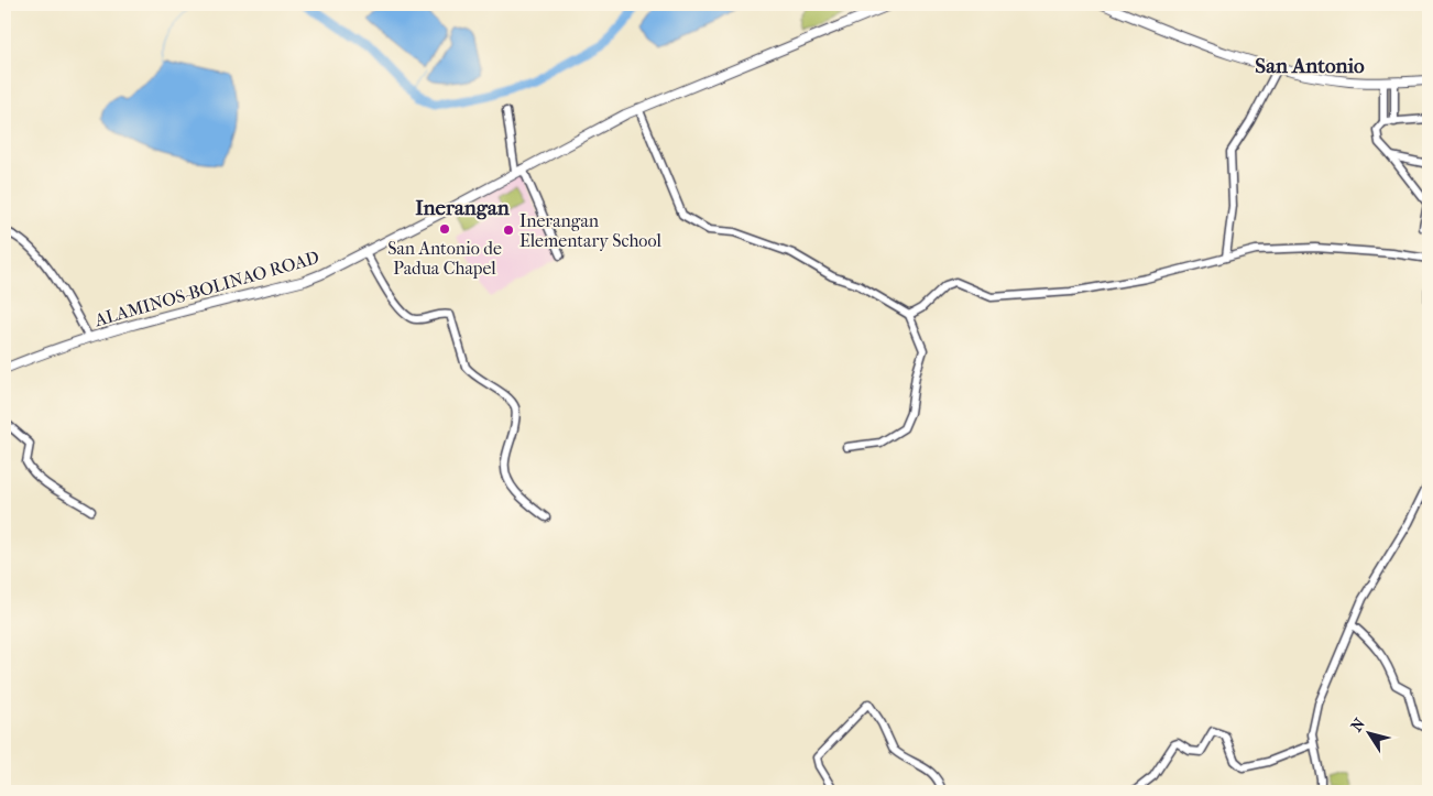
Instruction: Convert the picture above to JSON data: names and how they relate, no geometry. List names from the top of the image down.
{
  "streets": {
    "main road": ["ALAMINOS-BOLINAO ROAD"]
  },
  "districts": ["San Antonio", "Inerangan"],
  "places": ["San Antonio de Padua Chapel", "Inerangan Elementary School"],
  "north": "top left"
}
